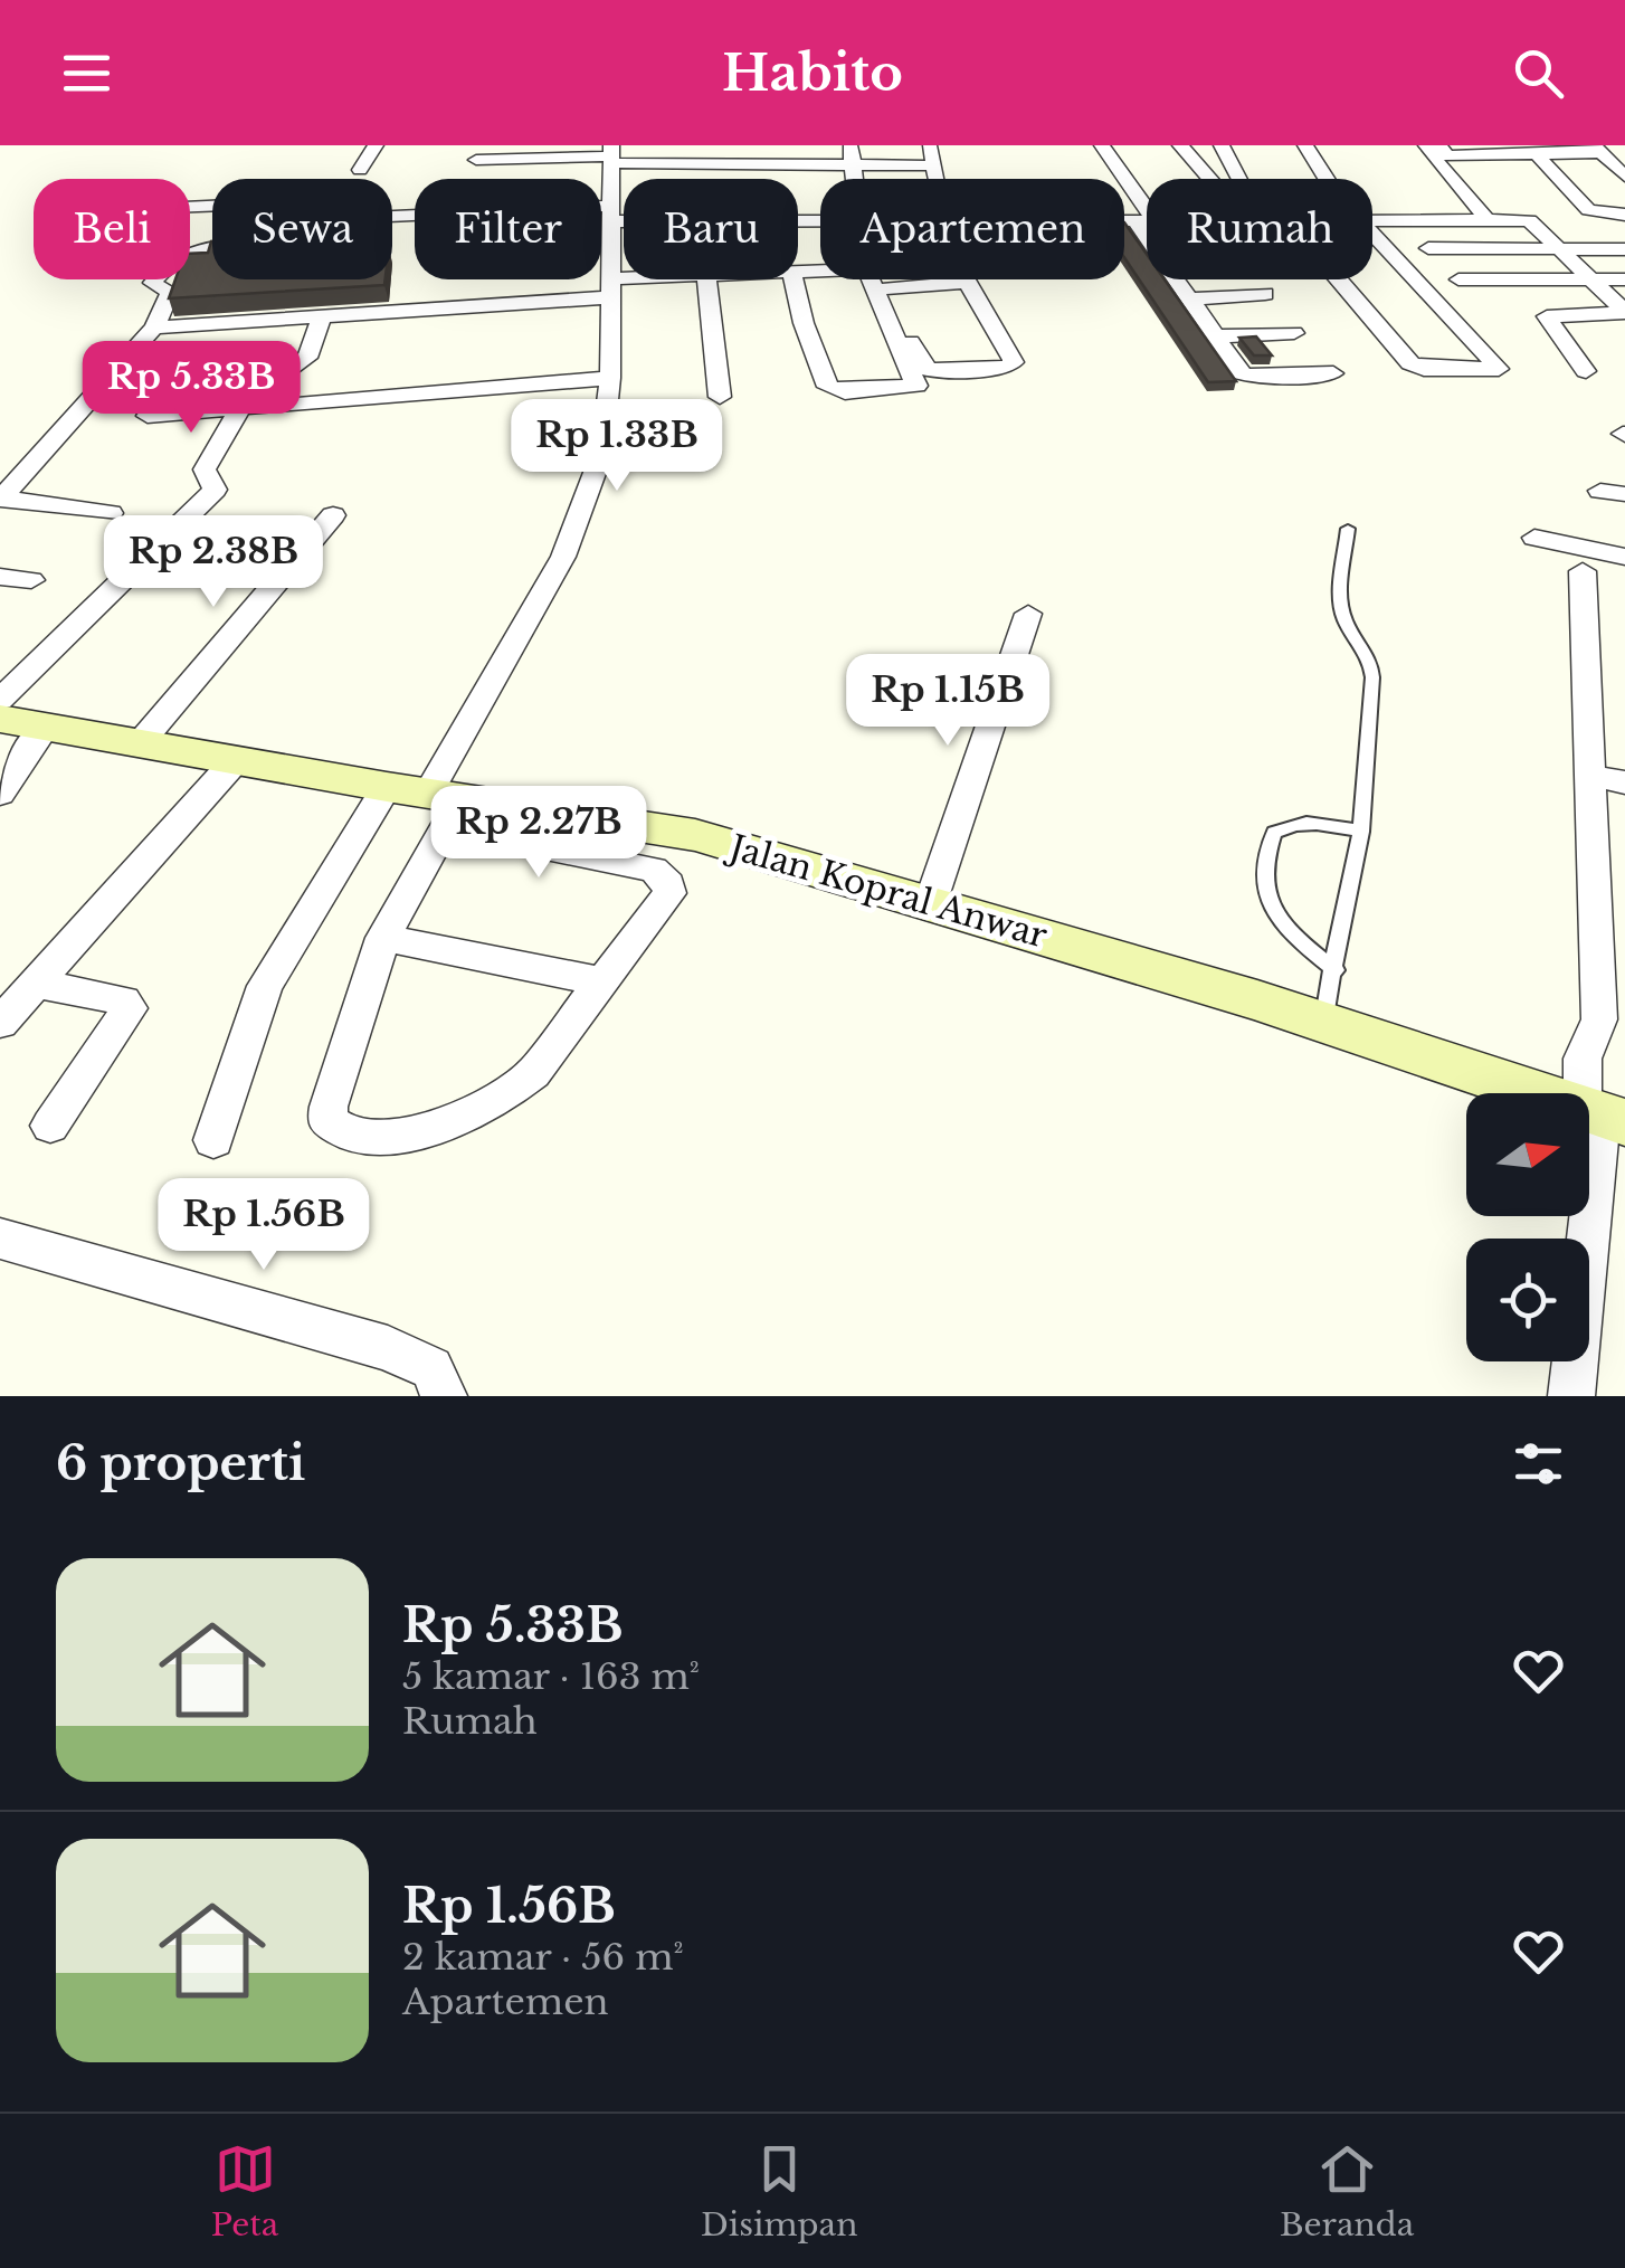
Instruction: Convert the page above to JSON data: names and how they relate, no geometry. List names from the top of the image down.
{
  "streets": {
    "street": ["Jalan Kopral Anwar"]
  },
  "north": "right",
  "page": {
    "header": "Habito",
    "chip": [
      "Beli",
      "Sewa",
      "Filter",
      "Baru",
      "Apartemen",
      "Rumah"
    ],
    "price": [
      "Rp 5.33B",
      "Rp 1.33B",
      "Rp 2.38B",
      "Rp 1.15B",
      "Rp 2.27B",
      "Rp 1.56B"
    ],
    "heading": "6 properti",
    "list": [
      {
        "name": "Rp 5.33B",
        "note": "5 kamar · 163 m² · Rumah"
      },
      {
        "name": "Rp 1.56B",
        "note": "2 kamar · 56 m² · Apartemen"
      }
    ],
    "tabs": ["Peta", "Disimpan", "Beranda"]
  }
}
